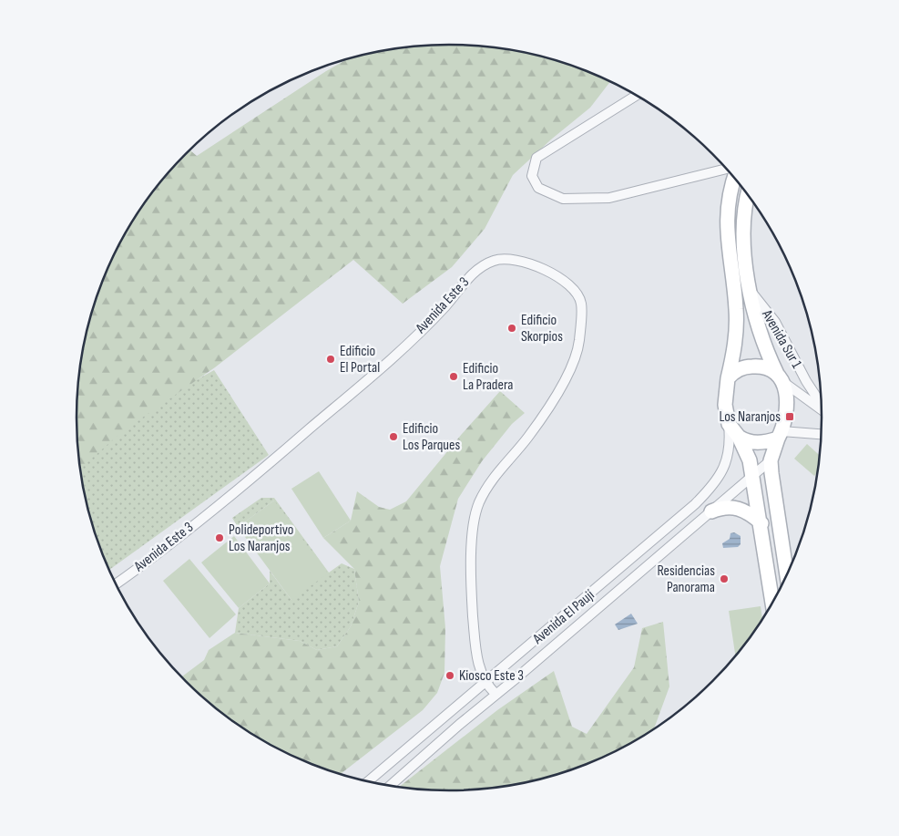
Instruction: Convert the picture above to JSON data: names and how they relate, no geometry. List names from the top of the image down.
{
  "streets": {
    "street": ["Avenida Este 3", "Avenida Sur 1", "Avenida El Paují"]
  },
  "crossings": [
    ["Avenida Este 3", "Avenida El Paují"],
    ["Avenida Sur 1", "Avenida El Paují"]
  ],
  "places": {
    "other": [
      "Edificio Skorpios",
      "Edificio El Portal",
      "Edificio La Pradera",
      "Edificio Los Parques",
      "Polideportivo Los Naranjos",
      "Residencias Panorama",
      "Kiosco Este 3"
    ],
    "transit": ["Los Naranjos"]
  }
}
